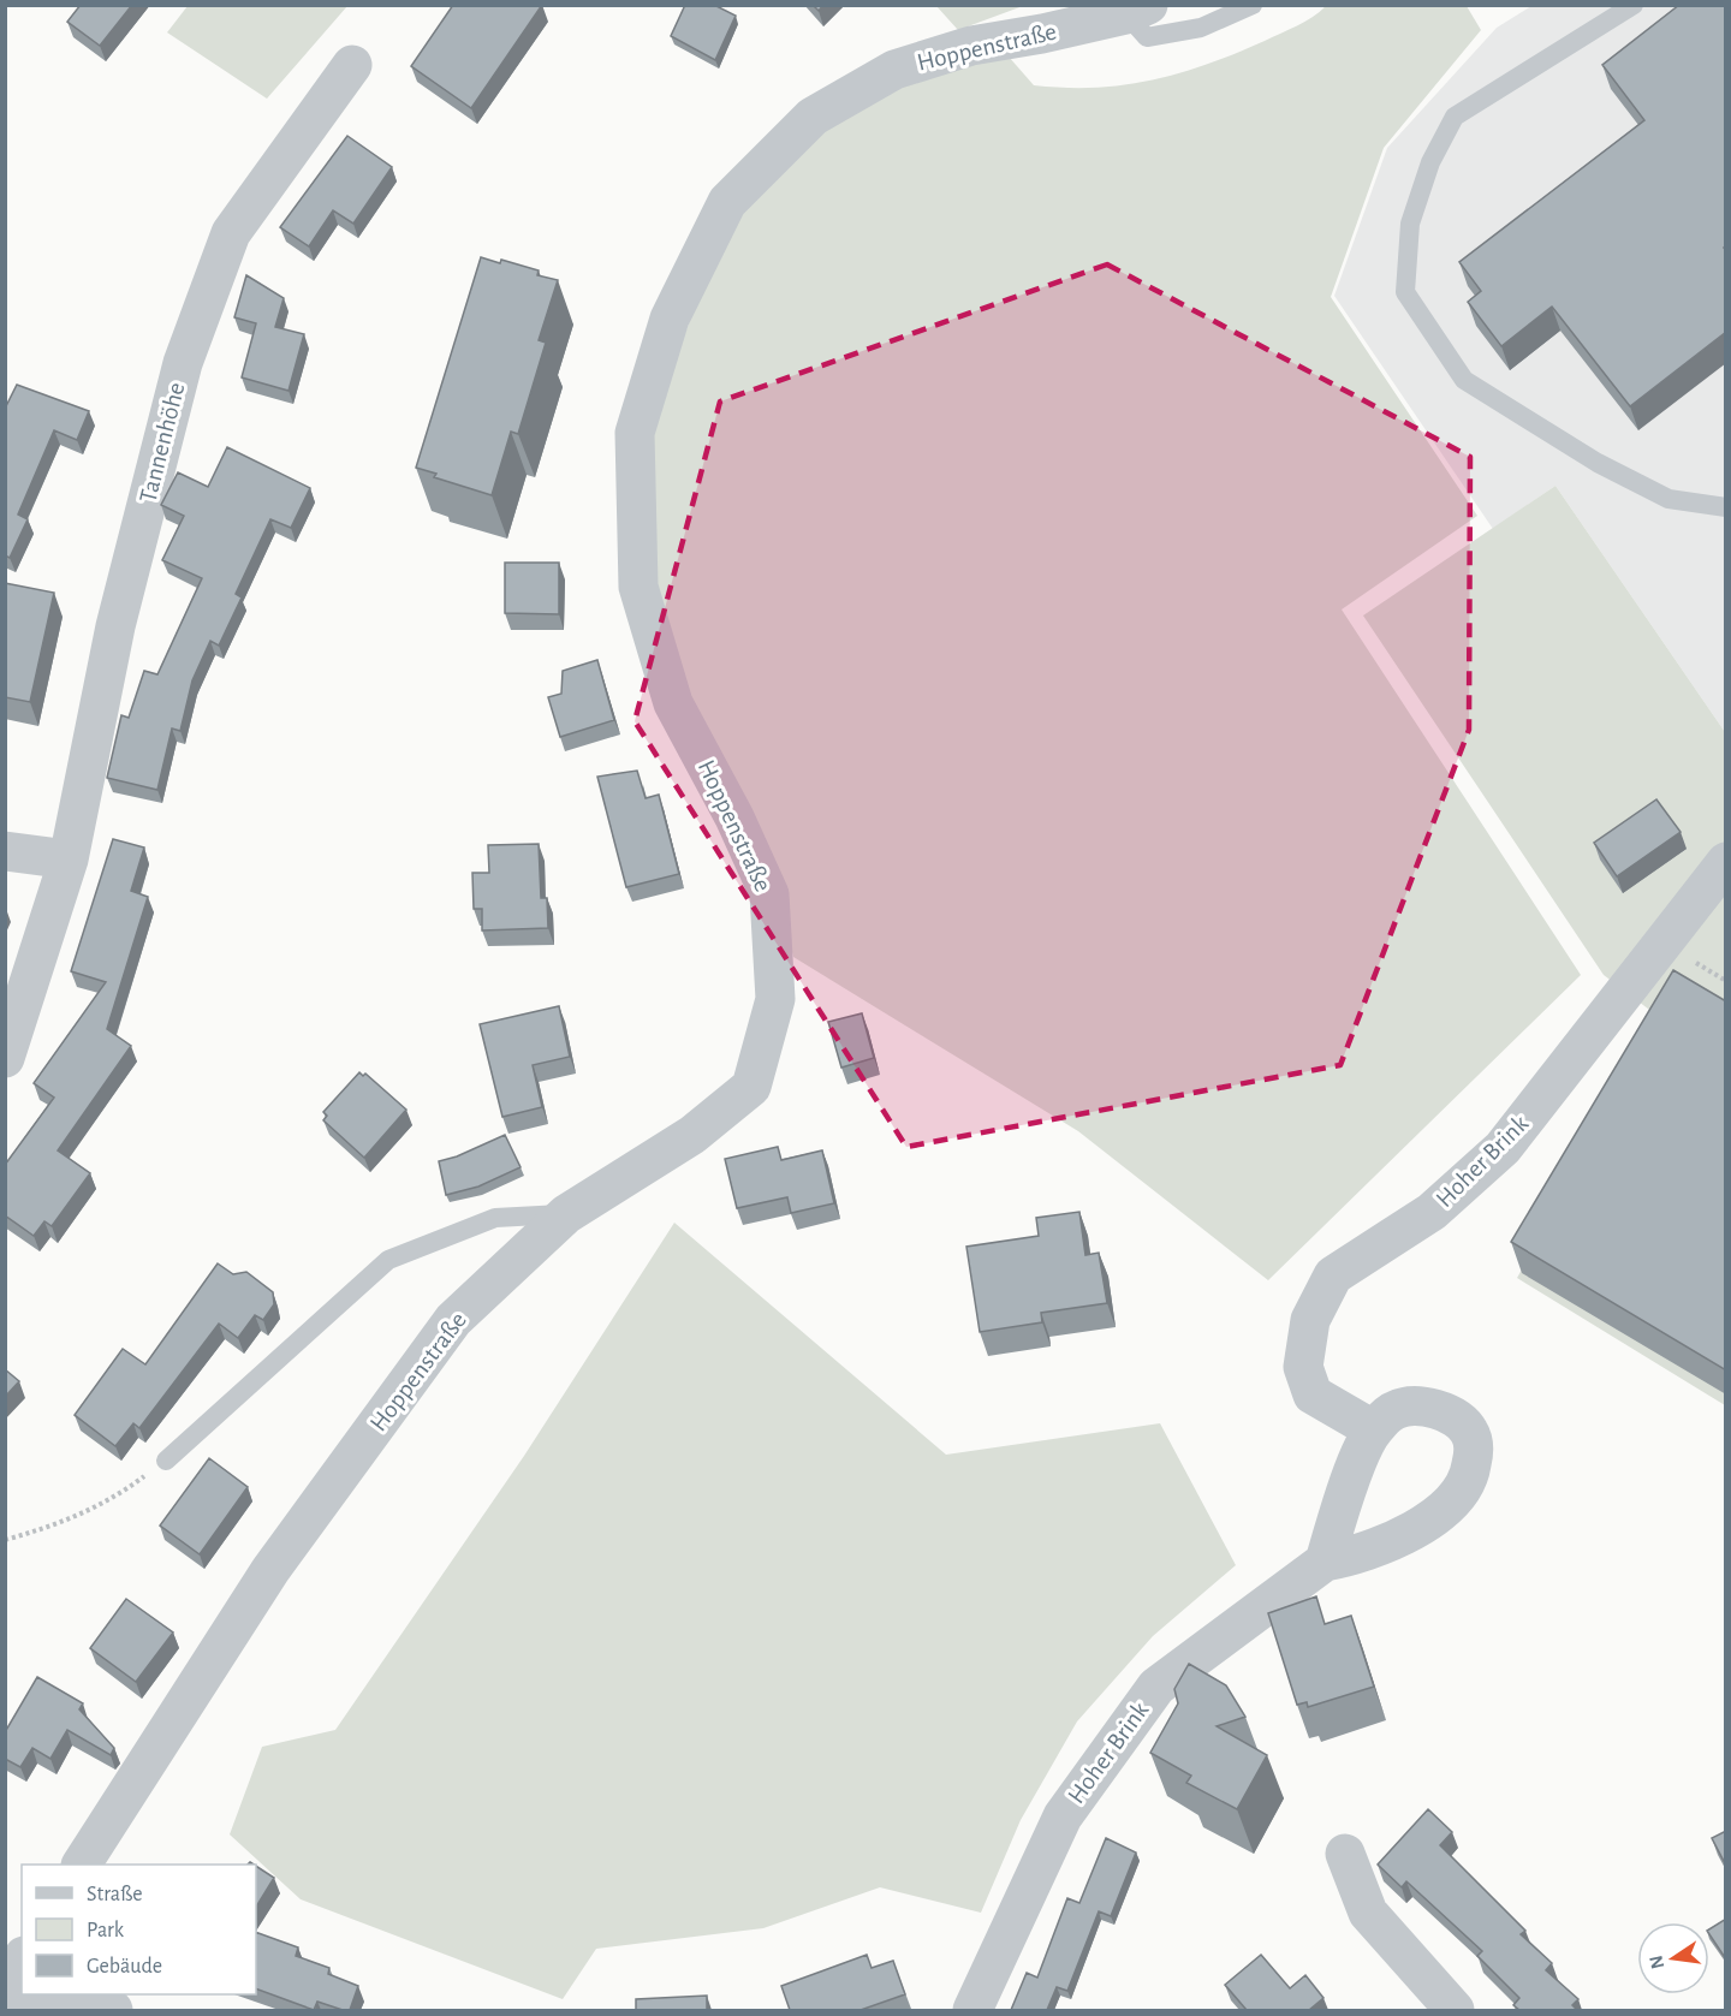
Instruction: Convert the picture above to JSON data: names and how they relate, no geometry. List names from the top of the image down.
{
  "streets": {
    "street": ["Hoppenstraße", "Tannenhöhe", "Hoher Brink"]
  },
  "legend": ["Straße", "Park", "Gebäude"],
  "north": "left"
}
